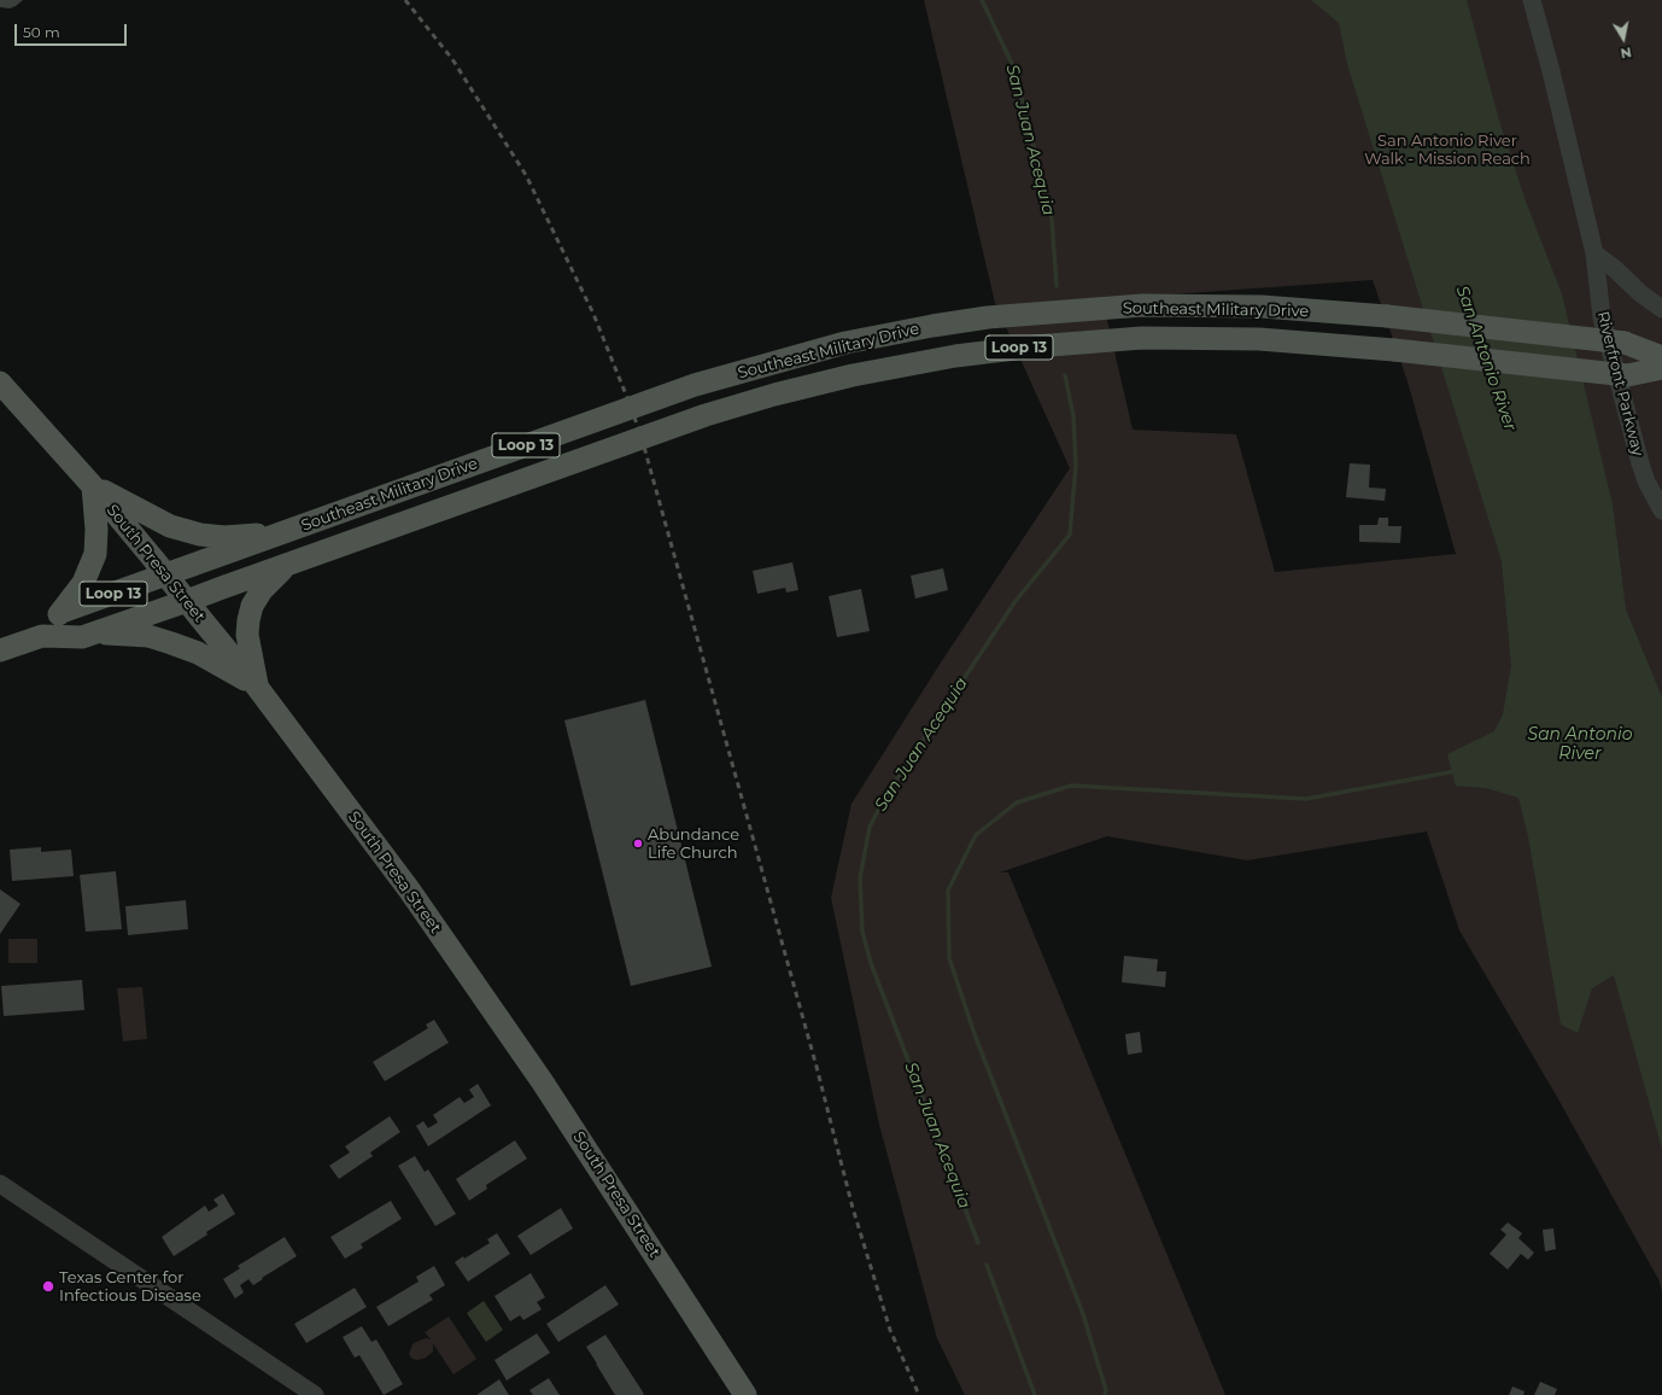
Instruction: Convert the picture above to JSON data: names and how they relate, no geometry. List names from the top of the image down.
{
  "streets": {
    "main road": ["Southeast Military Drive", "Loop 13", "South Presa Street"],
    "street": ["Riverfront Parkway"]
  },
  "crossings": [
    ["Southeast Military Drive", "Loop 13"],
    ["Southeast Military Drive", "South Presa Street"]
  ],
  "water": ["San Juan Acequia", "San Antonio River"],
  "parks": ["San Antonio River Walk - Mission Reach"],
  "places": ["Abundance Life Church", "Texas Center for Infectious Disease"],
  "scale_bar": "50 m",
  "north": "bottom"
}
